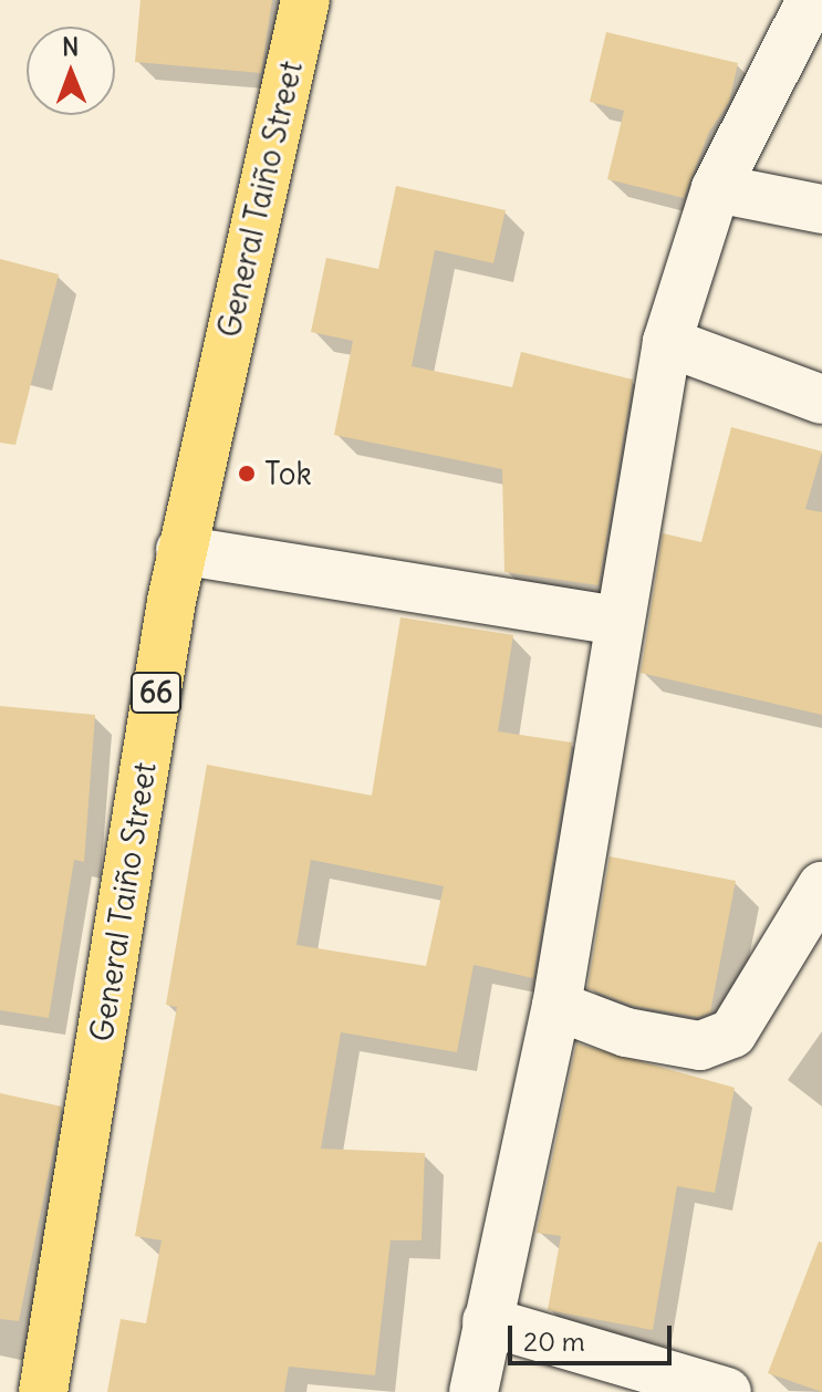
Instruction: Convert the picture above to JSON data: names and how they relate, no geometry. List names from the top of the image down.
{
  "streets": {
    "main road": ["General Taiño Street", "66"]
  },
  "places": ["Tok"],
  "scale_bar": "20 m",
  "north": "top"
}
